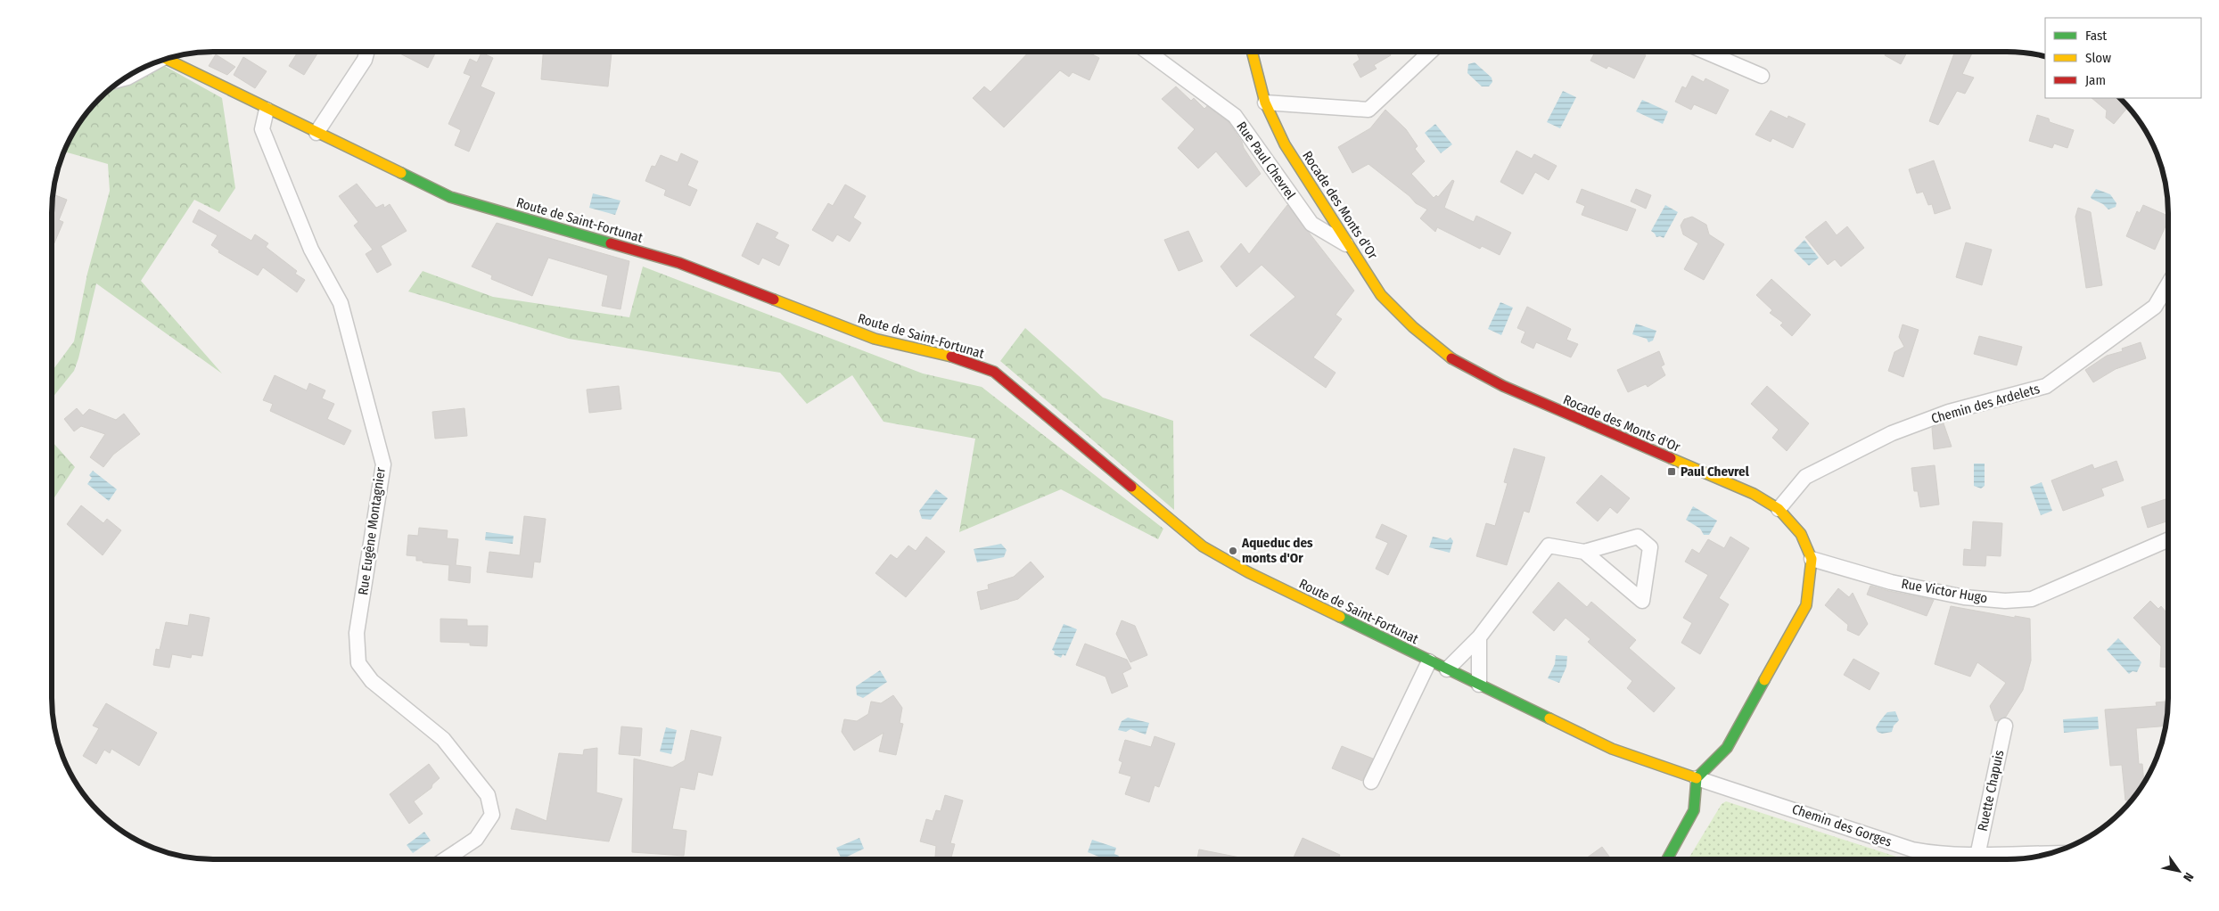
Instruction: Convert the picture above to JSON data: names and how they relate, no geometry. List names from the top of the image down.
{
  "streets": {
    "street": [
      "Rue Paul Chevrel",
      "Rocade des Monts d'Or",
      "Route de Saint-Fortunat",
      "Chemin des Ardelets",
      "Rue Eugène Montagnier",
      "Rue Victor Hugo",
      "Ruette Chapuis",
      "Chemin des Gorges"
    ]
  },
  "crossings": [
    ["Rue Paul Chevrel", "Rocade des Monts d'Or"],
    ["Rocade des Monts d'Or", "Route de Saint-Fortunat"],
    ["Rocade des Monts d'Or", "Chemin des Ardelets"],
    ["Rocade des Monts d'Or", "Rue Victor Hugo"],
    ["Rocade des Monts d'Or", "Chemin des Gorges"],
    ["Route de Saint-Fortunat", "Rue Eugène Montagnier"],
    ["Route de Saint-Fortunat", "Chemin des Gorges"],
    ["Ruette Chapuis", "Chemin des Gorges"]
  ],
  "places": {
    "transit": ["Paul Chevrel"],
    "other": ["Aqueduc des monts d'Or"]
  },
  "legend": ["Fast", "Slow", "Jam"],
  "north": "bottom right"
}
